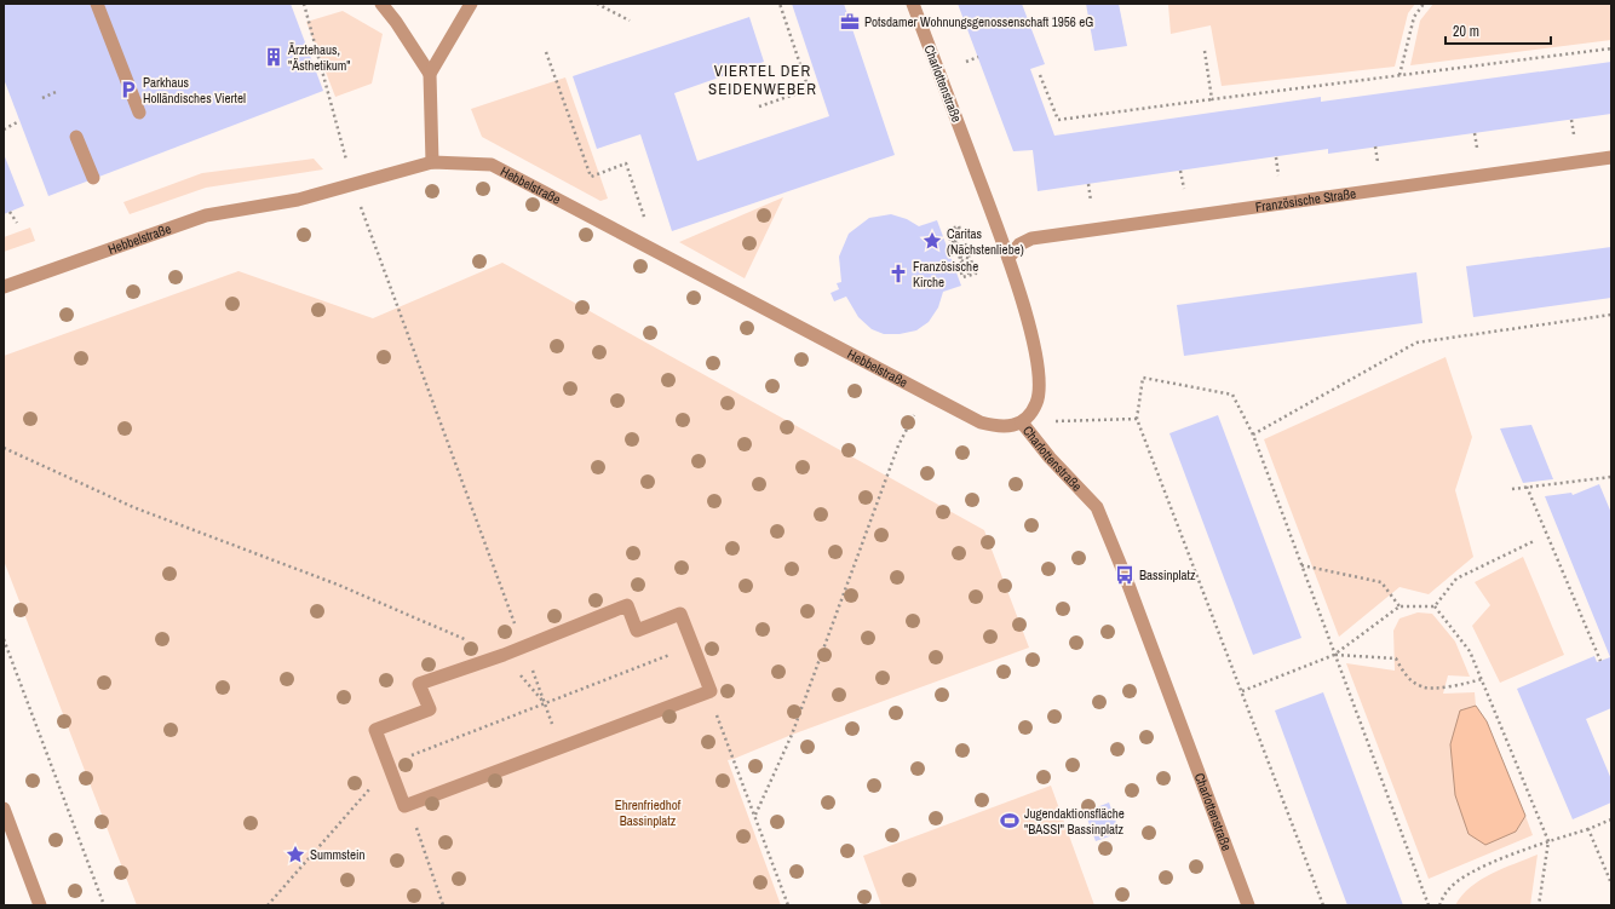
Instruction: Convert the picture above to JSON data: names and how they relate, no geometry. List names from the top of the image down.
{
  "streets": {
    "street": ["Charlottenstraße", "Hebbelstraße", "Französische Straße"]
  },
  "crossings": [
    ["Charlottenstraße", "Hebbelstraße"],
    ["Charlottenstraße", "Französische Straße"]
  ],
  "districts": ["VIERTEL DER SEIDENWEBER"],
  "parks": ["Ehrenfriedhof Bassinplatz"],
  "places": {
    "office": ["Potsdamer Wohnungsgenossenschaft 1956 eG"],
    "building": ["Ärztehaus, \"Ästhetikum\""],
    "parking": ["Parkhaus Holländisches Viertel"],
    "place": ["Caritas (Nächstenliebe)", "Summstein"],
    "church": ["Französische Kirche"],
    "bus stop": ["Bassinplatz"],
    "sports": ["Jugendaktionsfläche \"BASSI\" Bassinplatz"]
  },
  "scale_bar": "20 m"
}
